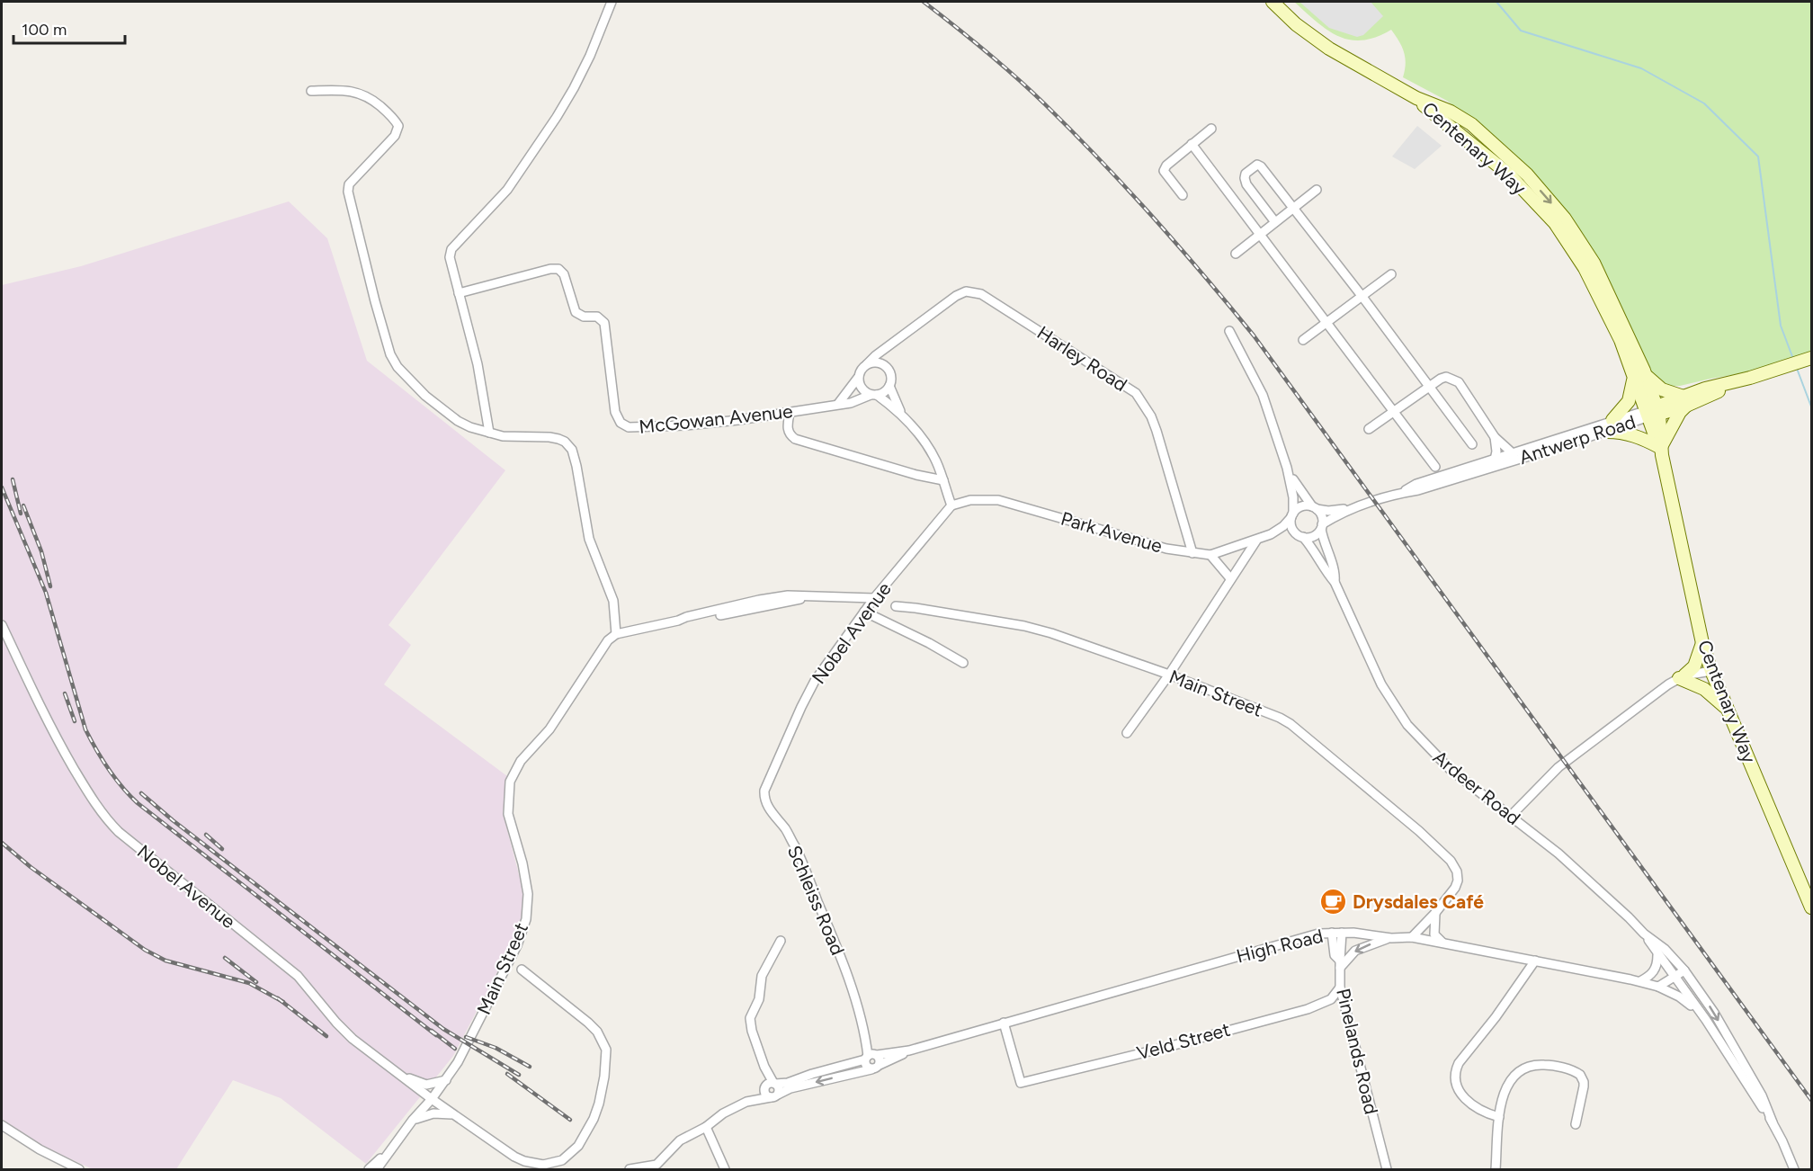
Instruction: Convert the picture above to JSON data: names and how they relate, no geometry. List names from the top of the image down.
{
  "streets": {
    "main road": ["Centenary Way", "Antwerp Road"],
    "street": [
      "Harley Road",
      "McGowan Avenue",
      "Park Avenue",
      "Nobel Avenue",
      "Main Street",
      "Ardeer Road",
      "Schleiss Road",
      "High Road",
      "Veld Street",
      "Pinelands Road"
    ]
  },
  "crossings": [
    ["Centenary Way", "Antwerp Road"],
    ["Harley Road", "McGowan Avenue"],
    ["Harley Road", "Park Avenue"],
    ["Antwerp Road", "Park Avenue"],
    ["Antwerp Road", "Ardeer Road"],
    ["Park Avenue", "Nobel Avenue"],
    ["Park Avenue", "Ardeer Road"],
    ["Nobel Avenue", "Main Street"],
    ["Nobel Avenue", "Schleiss Road"],
    ["Ardeer Road", "High Road"],
    ["Schleiss Road", "High Road"],
    ["High Road", "Veld Street"],
    ["High Road", "Pinelands Road"],
    ["Veld Street", "Pinelands Road"]
  ],
  "places": {
    "cafe": ["Drysdales Café"]
  },
  "scale_bar": "100 m"
}
